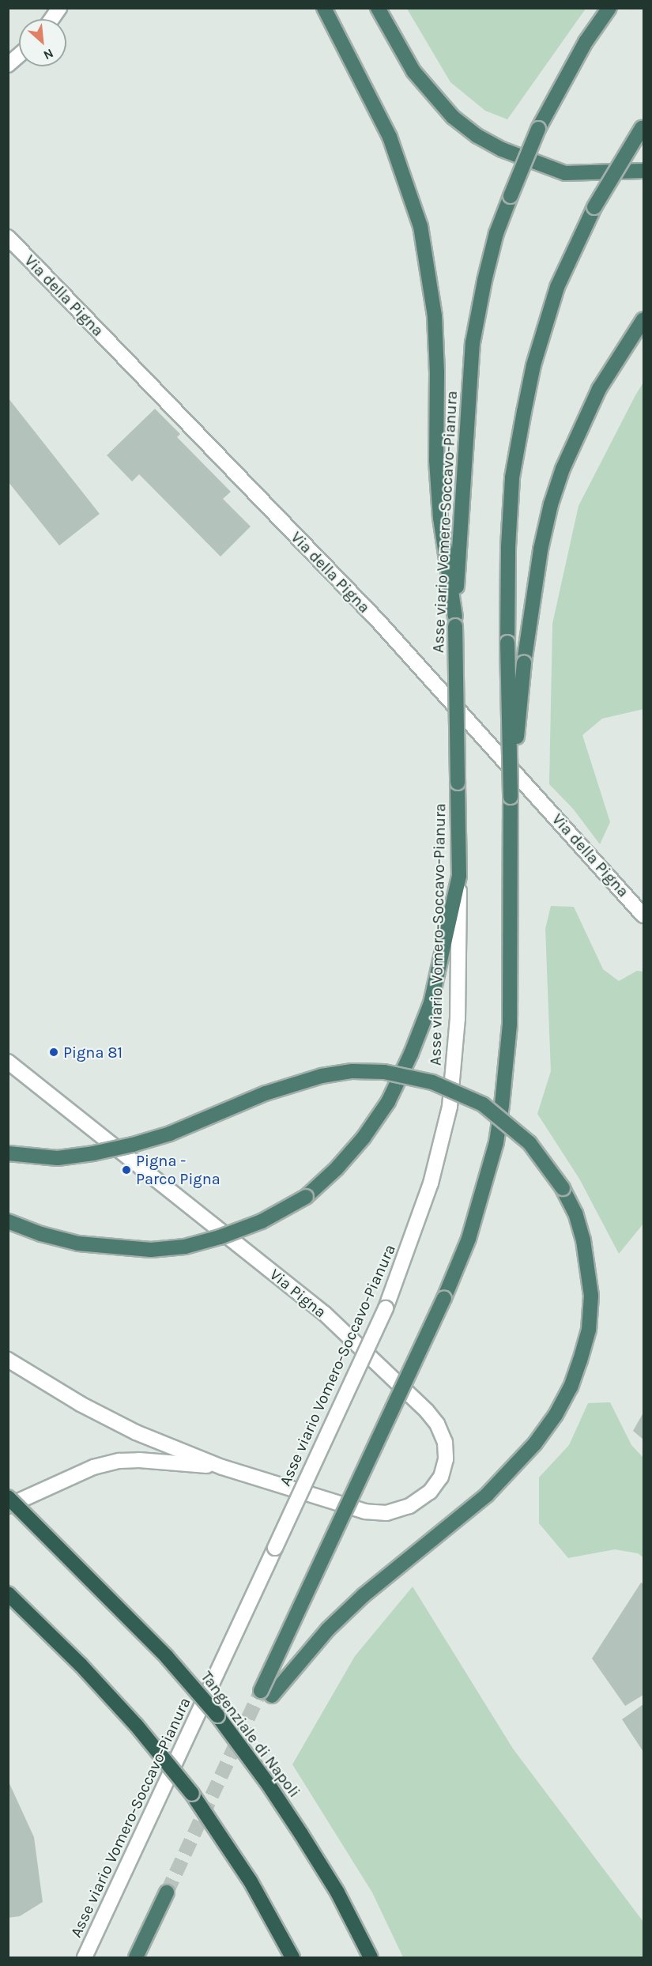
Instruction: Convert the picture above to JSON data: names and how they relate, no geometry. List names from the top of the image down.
{
  "streets": {
    "highway": ["Asse viario Vomero-Soccavo-Pianura", "Tangenziale di Napoli"],
    "main road": ["Via della Pigna", "Via Pigna"]
  },
  "places": ["Pigna 81", "Pigna - Parco Pigna"],
  "north": "bottom right"
}
